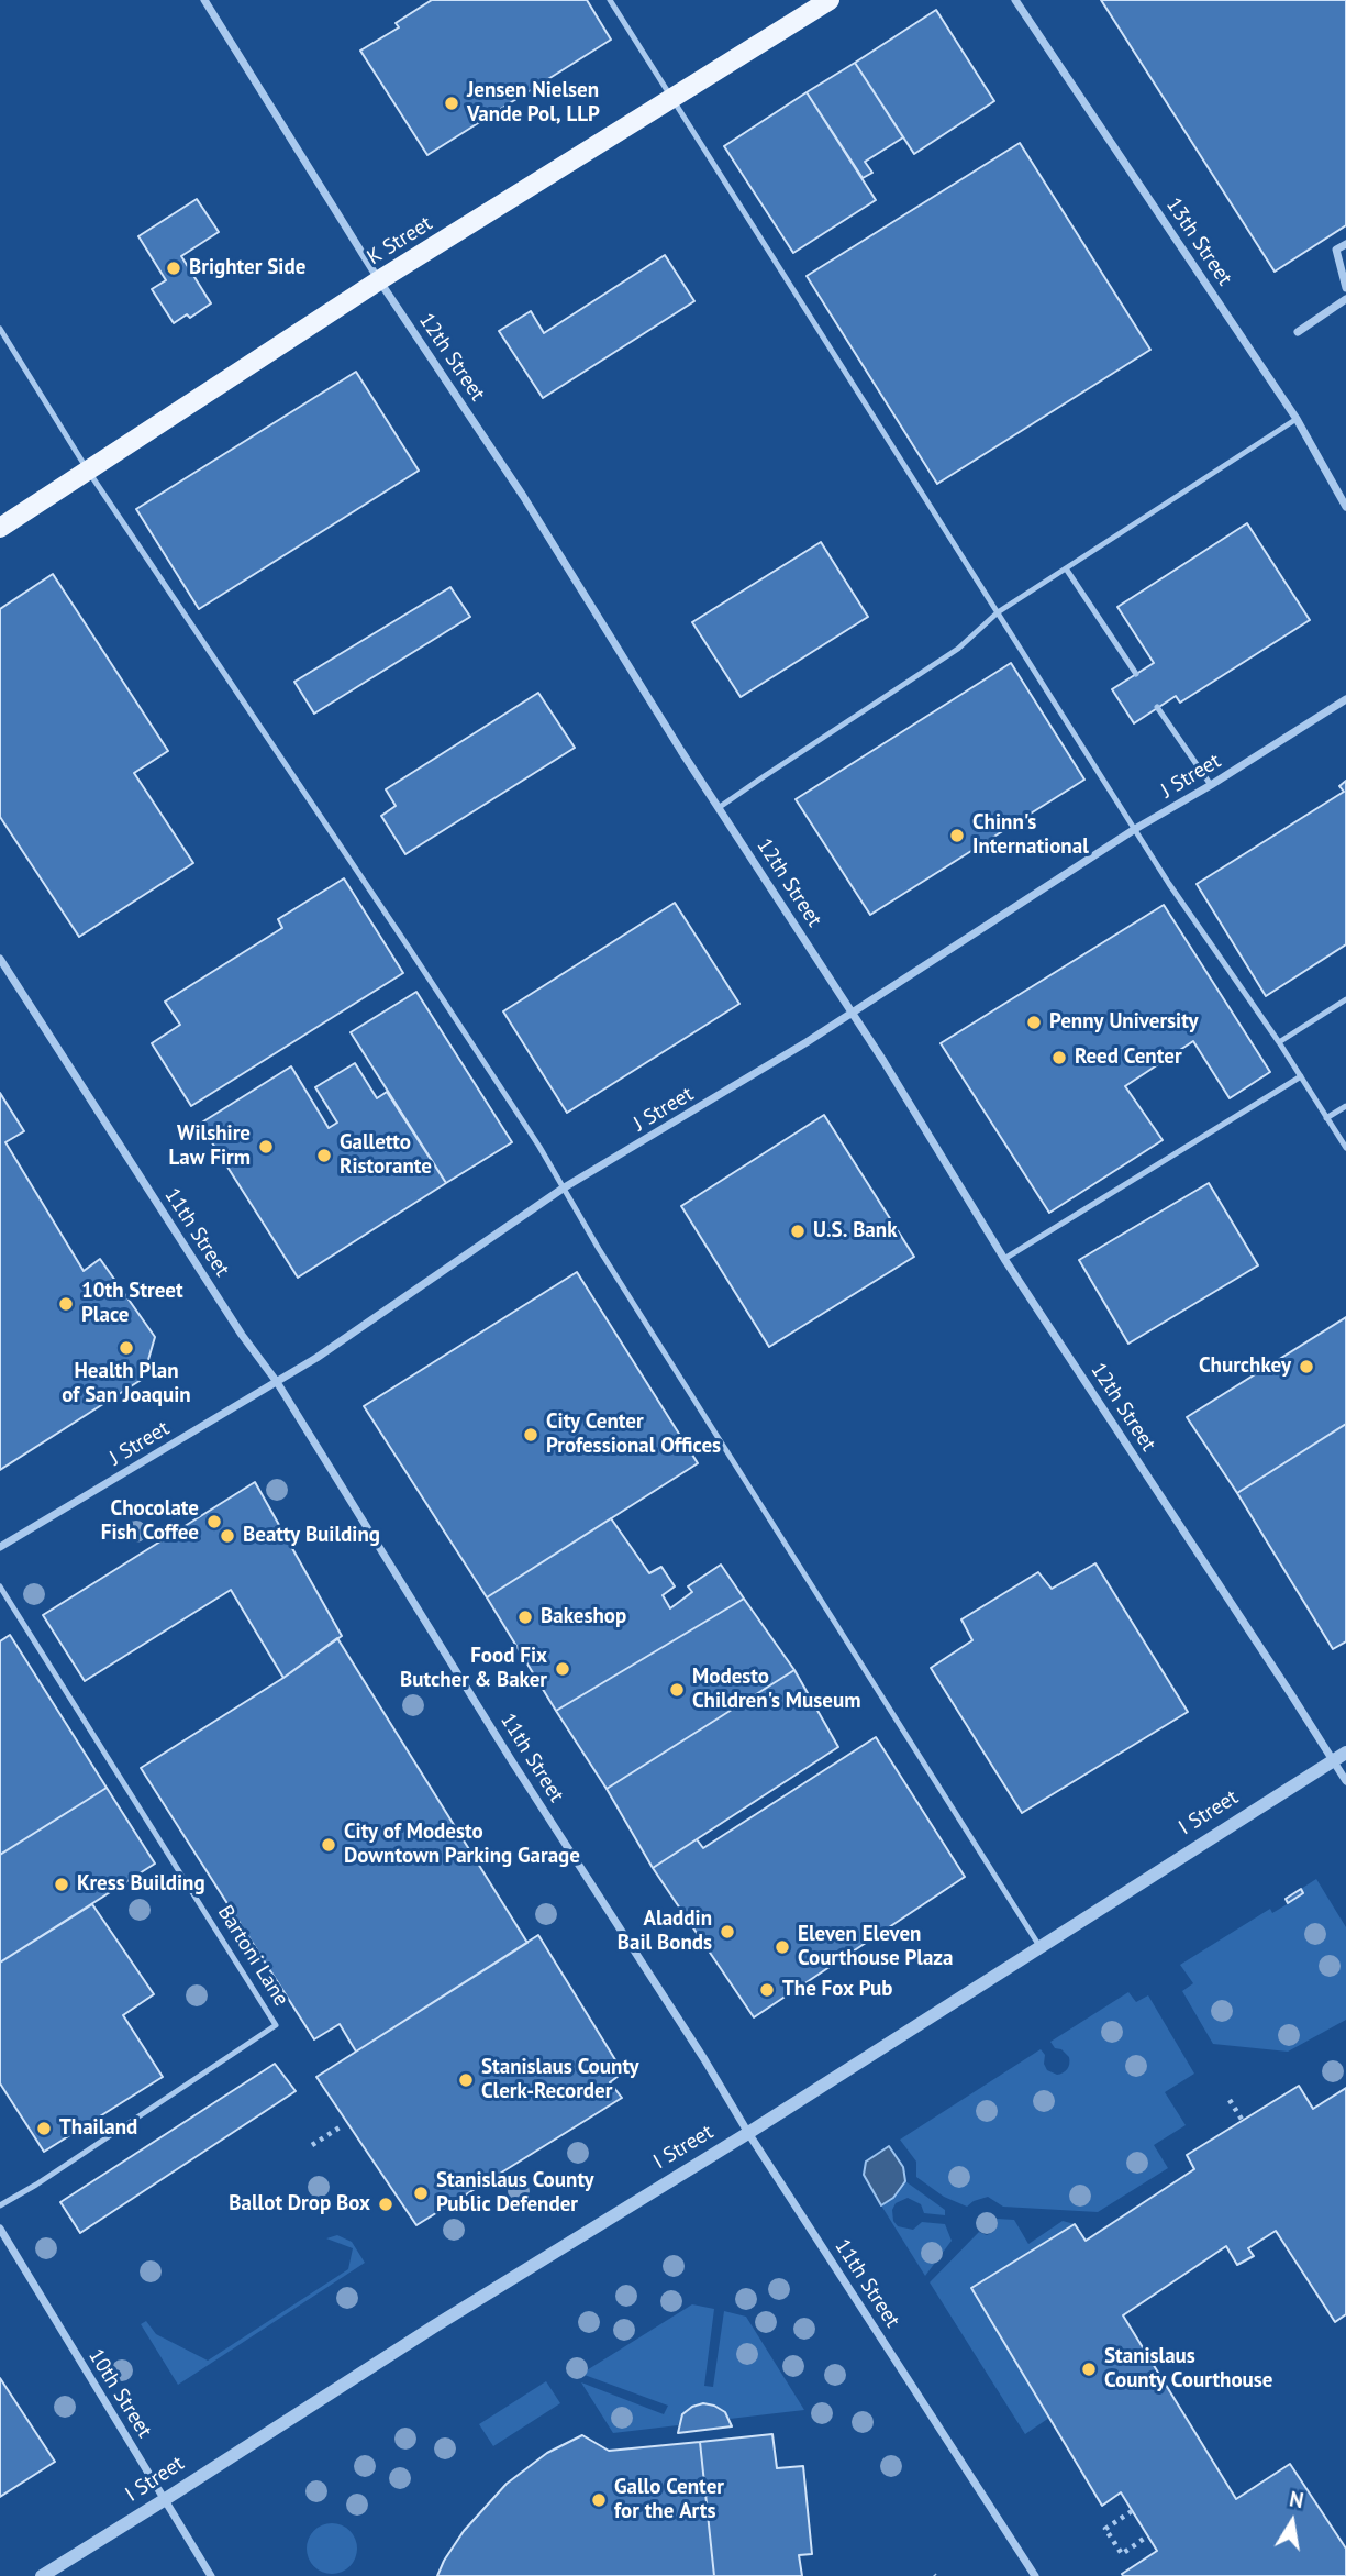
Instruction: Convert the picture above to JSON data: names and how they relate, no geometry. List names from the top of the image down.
{
  "streets": {
    "main road": ["K Street"],
    "street": [
      "13th Street",
      "12th Street",
      "J Street",
      "11th Street",
      "I Street",
      "10th Street"
    ],
    "lane": ["Bartoni Lane"]
  },
  "crossings": [
    ["K Street", "12th Street"],
    ["12th Street", "J Street"],
    ["12th Street", "I Street"],
    ["J Street", "11th Street"],
    ["11th Street", "I Street"],
    ["I Street", "10th Street"]
  ],
  "places": [
    "Jensen Nielsen Vande Pol, LLP",
    "Brighter Side",
    "Chinn's International",
    "Penny University",
    "Reed Center",
    "Wilshire Law Firm",
    "Galletto Ristorante",
    "U.S. Bank",
    "10th Street Place",
    "Health Plan of San Joaquin",
    "Churchkey",
    "City Center Professional Offices",
    "Chocolate Fish Coffee",
    "Beatty Building",
    "Bakeshop",
    "Food Fix Butcher & Baker",
    "Modesto Children's Museum",
    "City of Modesto Downtown Parking Garage",
    "Kress Building",
    "Aladdin Bail Bonds",
    "Eleven Eleven Courthouse Plaza",
    "The Fox Pub",
    "Stanislaus County Clerk-Recorder",
    "Thailand",
    "Stanislaus County Public Defender",
    "Ballot Drop Box",
    "Stanislaus County Courthouse",
    "Gallo Center for the Arts"
  ],
  "north": "top"
}
